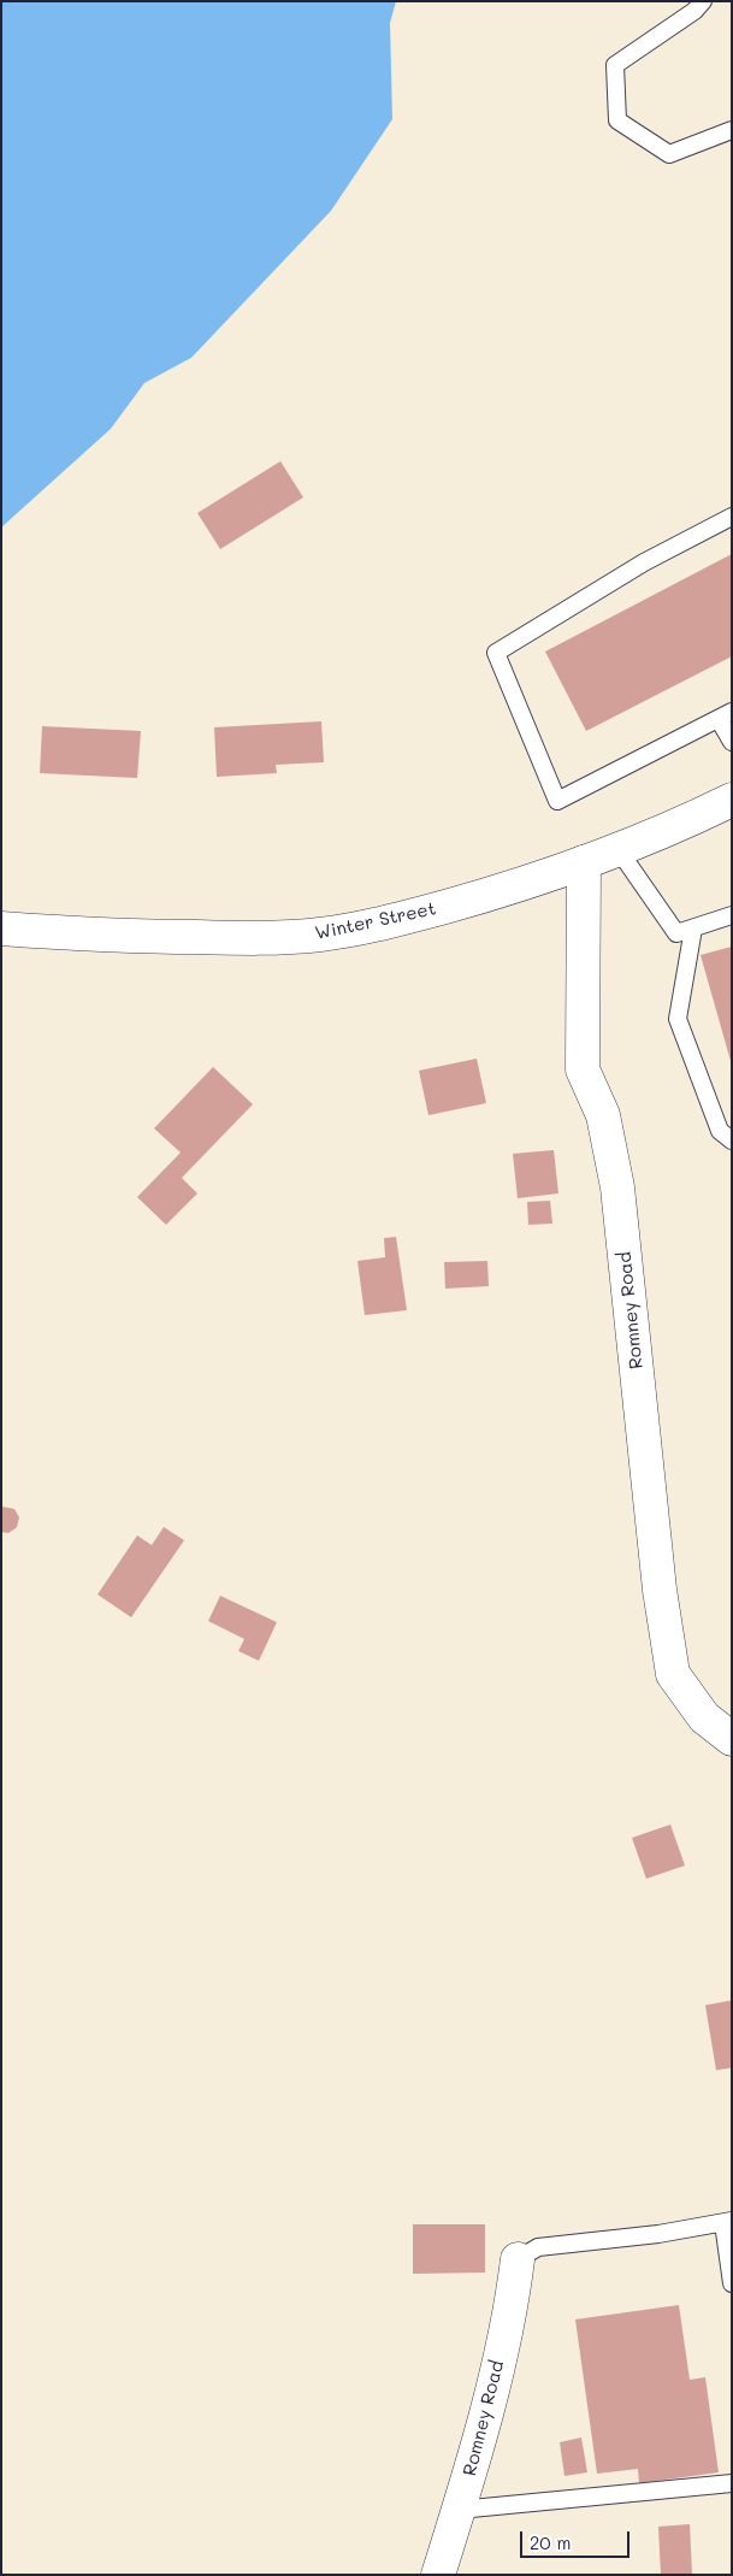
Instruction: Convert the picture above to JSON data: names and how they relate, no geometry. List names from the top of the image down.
{
  "streets": {
    "street": ["Winter Street", "Romney Road"]
  },
  "crossings": [
    ["Winter Street", "Romney Road"]
  ],
  "scale_bar": "20 m"
}
